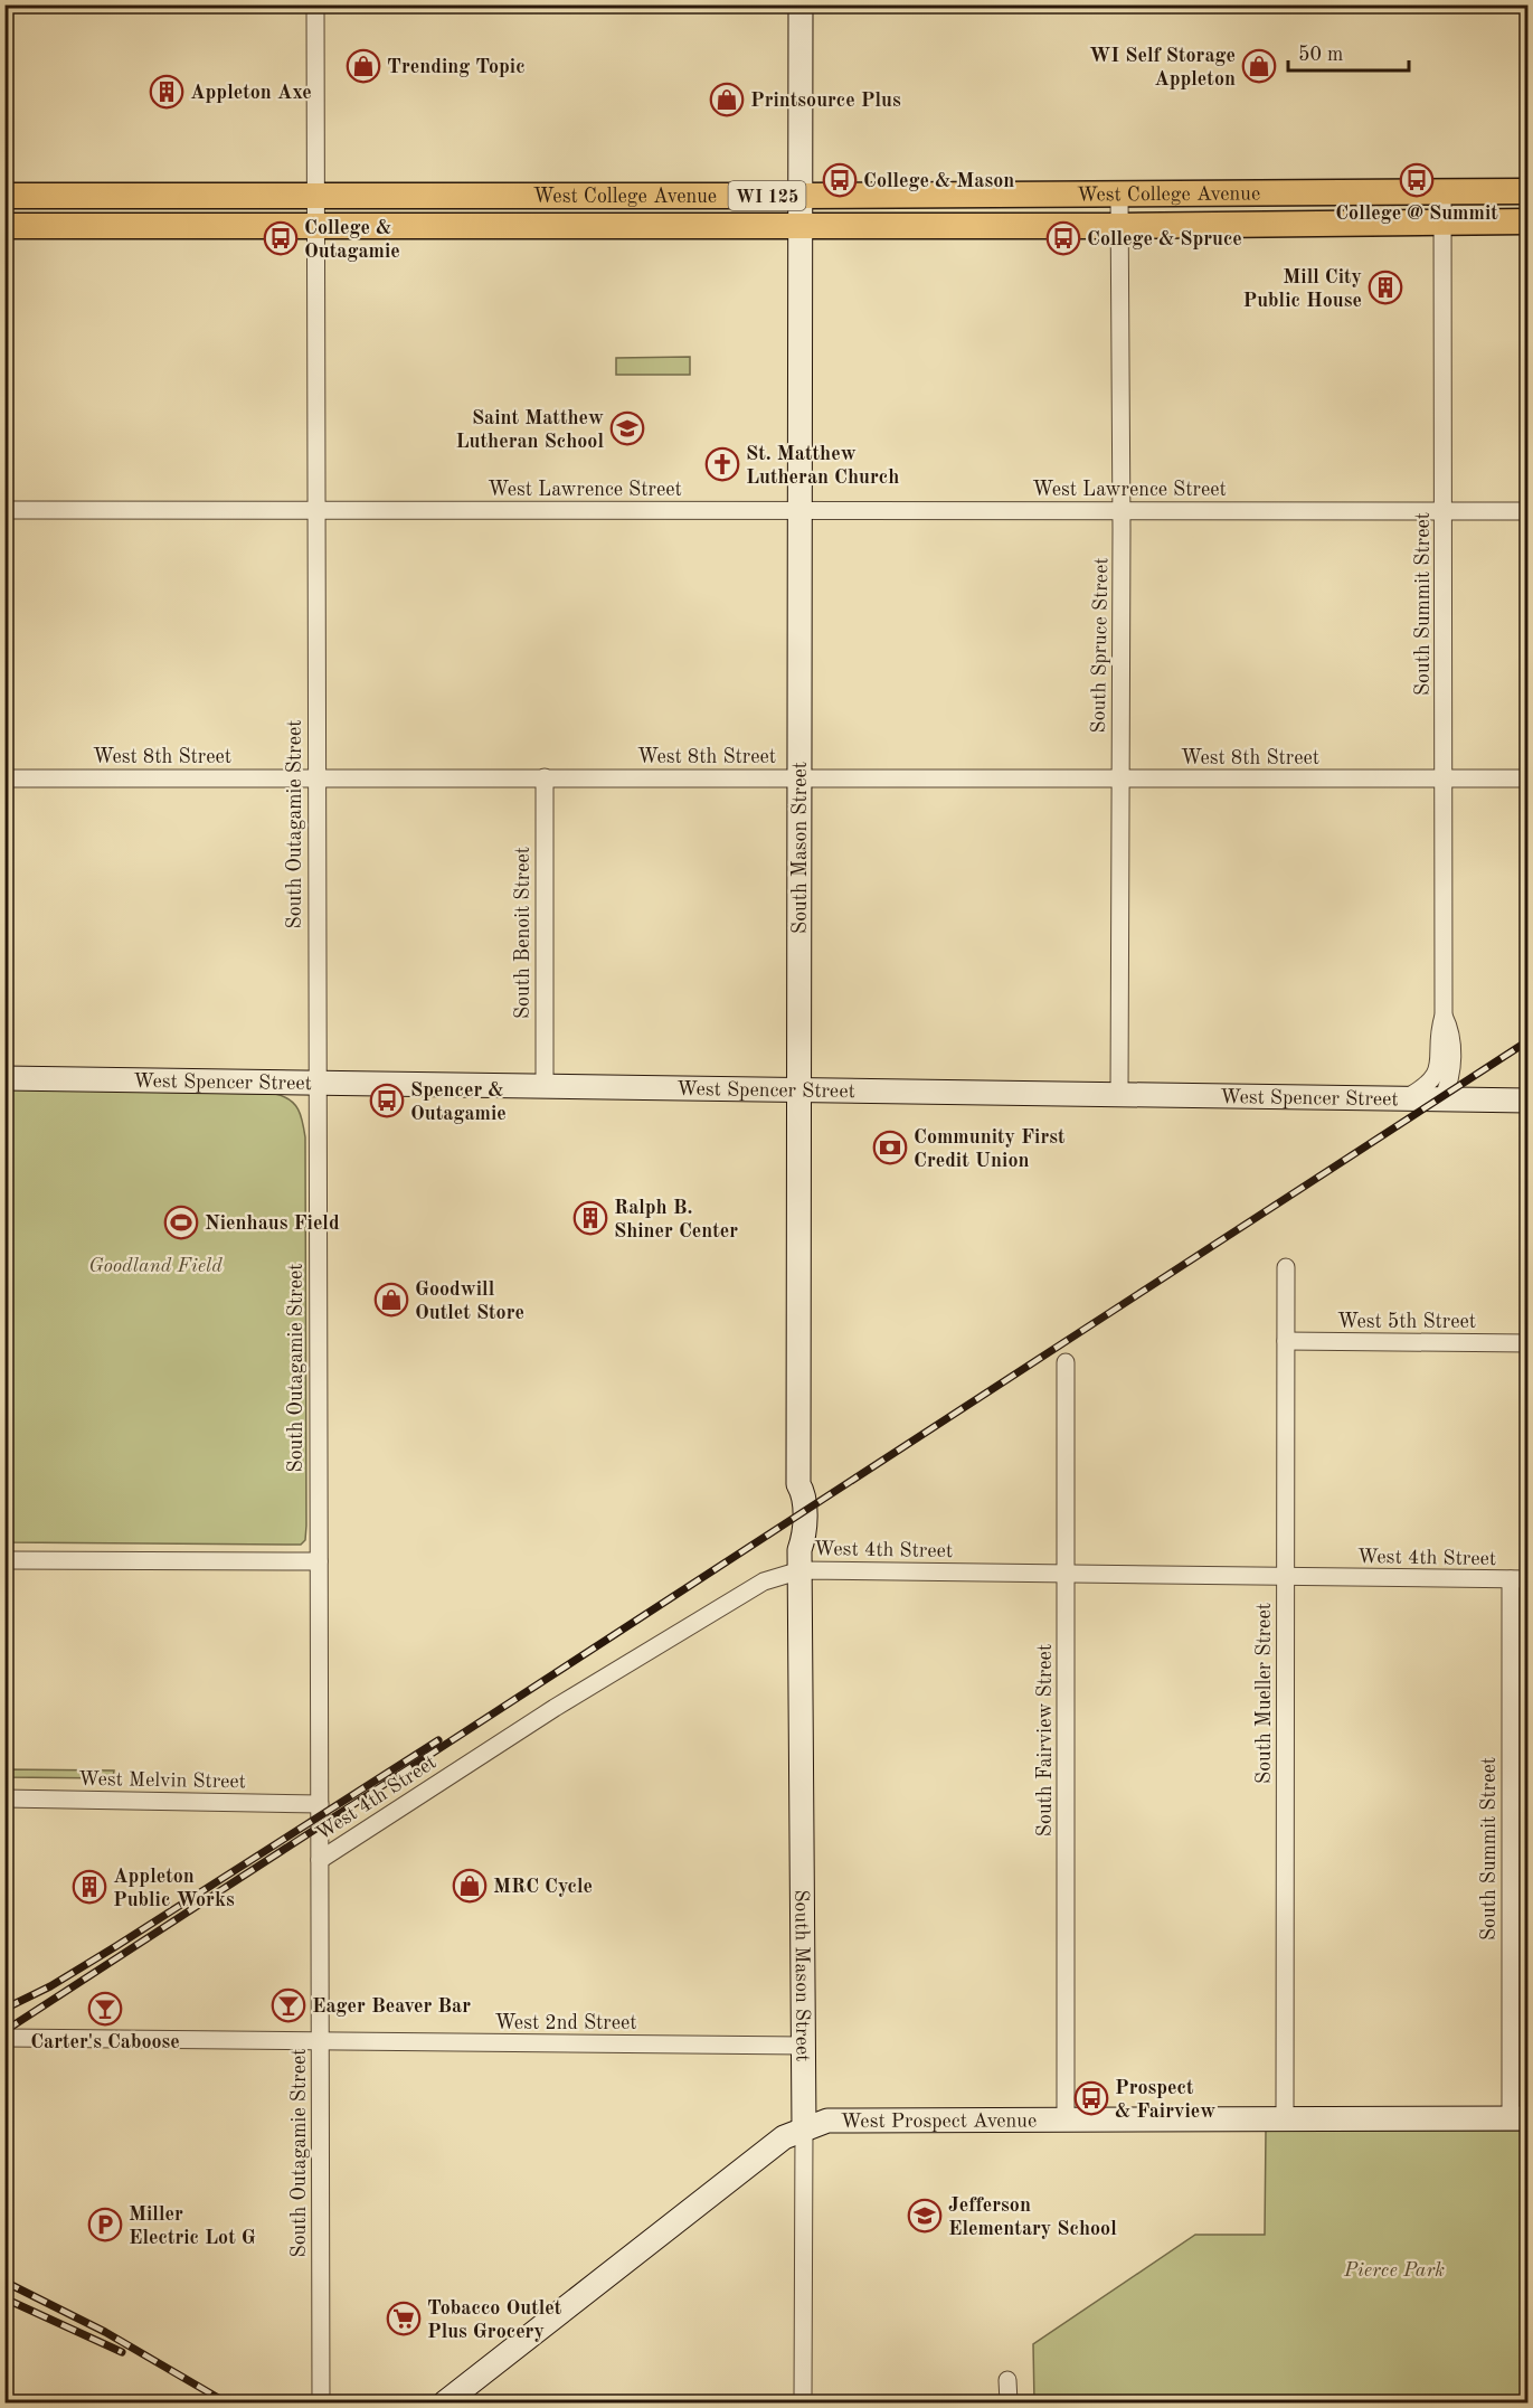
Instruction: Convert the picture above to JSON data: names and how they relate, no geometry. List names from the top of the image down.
{
  "streets": {
    "main road": [
      "West College Avenue",
      "WI 125",
      "South Mason Street",
      "West Spencer Street",
      "West Prospect Avenue"
    ],
    "street": [
      "West Lawrence Street",
      "South Summit Street",
      "South Spruce Street",
      "West 8th Street",
      "South Outagamie Street",
      "South Benoit Street",
      "West 5th Street",
      "West 4th Street",
      "South Mueller Street",
      "South Fairview Street",
      "West Melvin Street",
      "West 2nd Street"
    ]
  },
  "crossings": [
    ["West College Avenue", "South Summit Street"],
    ["West College Avenue", "South Spruce Street"],
    ["West College Avenue", "South Outagamie Street"],
    ["West College Avenue", "South Mason Street"],
    ["West Lawrence Street", "South Summit Street"],
    ["West Lawrence Street", "South Spruce Street"],
    ["West Lawrence Street", "South Outagamie Street"],
    ["West Lawrence Street", "South Mason Street"],
    ["South Summit Street", "West 8th Street"],
    ["South Summit Street", "West Spencer Street"],
    ["South Summit Street", "West 4th Street"],
    ["South Summit Street", "West Prospect Avenue"],
    ["South Spruce Street", "West 8th Street"],
    ["South Spruce Street", "West Spencer Street"],
    ["West 8th Street", "South Outagamie Street"],
    ["West 8th Street", "South Mason Street"],
    ["West 8th Street", "South Benoit Street"],
    ["South Outagamie Street", "West Spencer Street"],
    ["South Outagamie Street", "West 4th Street"],
    ["South Outagamie Street", "West Melvin Street"],
    ["South Outagamie Street", "West 2nd Street"],
    ["South Mason Street", "West Spencer Street"],
    ["South Mason Street", "West 4th Street"],
    ["South Mason Street", "West 2nd Street"],
    ["South Mason Street", "West Prospect Avenue"],
    ["South Benoit Street", "West Spencer Street"],
    ["West 5th Street", "South Mueller Street"],
    ["West 4th Street", "South Mueller Street"],
    ["West 4th Street", "South Fairview Street"],
    ["South Mueller Street", "West Prospect Avenue"],
    ["South Fairview Street", "West Prospect Avenue"]
  ],
  "parks": ["Goodland Field", "Pierce Park"],
  "places": {
    "shop": [
      "Trending Topic",
      "WI Self Storage Appleton",
      "Printsource Plus",
      "Goodwill Outlet Store",
      "MRC Cycle"
    ],
    "building": [
      "Appleton Axe",
      "Mill City Public House",
      "Ralph B. Shiner Center",
      "Appleton Public Works"
    ],
    "bus stop": [
      "College & Mason",
      "College @ Summit",
      "College & Outagamie",
      "College & Spruce",
      "Spencer & Outagamie",
      "Prospect & Fairview"
    ],
    "school or university": ["Saint Matthew Lutheran School", "Jefferson Elementary School"],
    "church": ["St. Matthew Lutheran Church"],
    "bank": ["Community First Credit Union"],
    "sports": ["Nienhaus Field"],
    "bar": ["Eager Beaver Bar", "Carter's Caboose"],
    "parking": ["Miller Electric Lot G"],
    "supermarket": ["Tobacco Outlet Plus Grocery"]
  },
  "scale_bar": "50 m"
}
